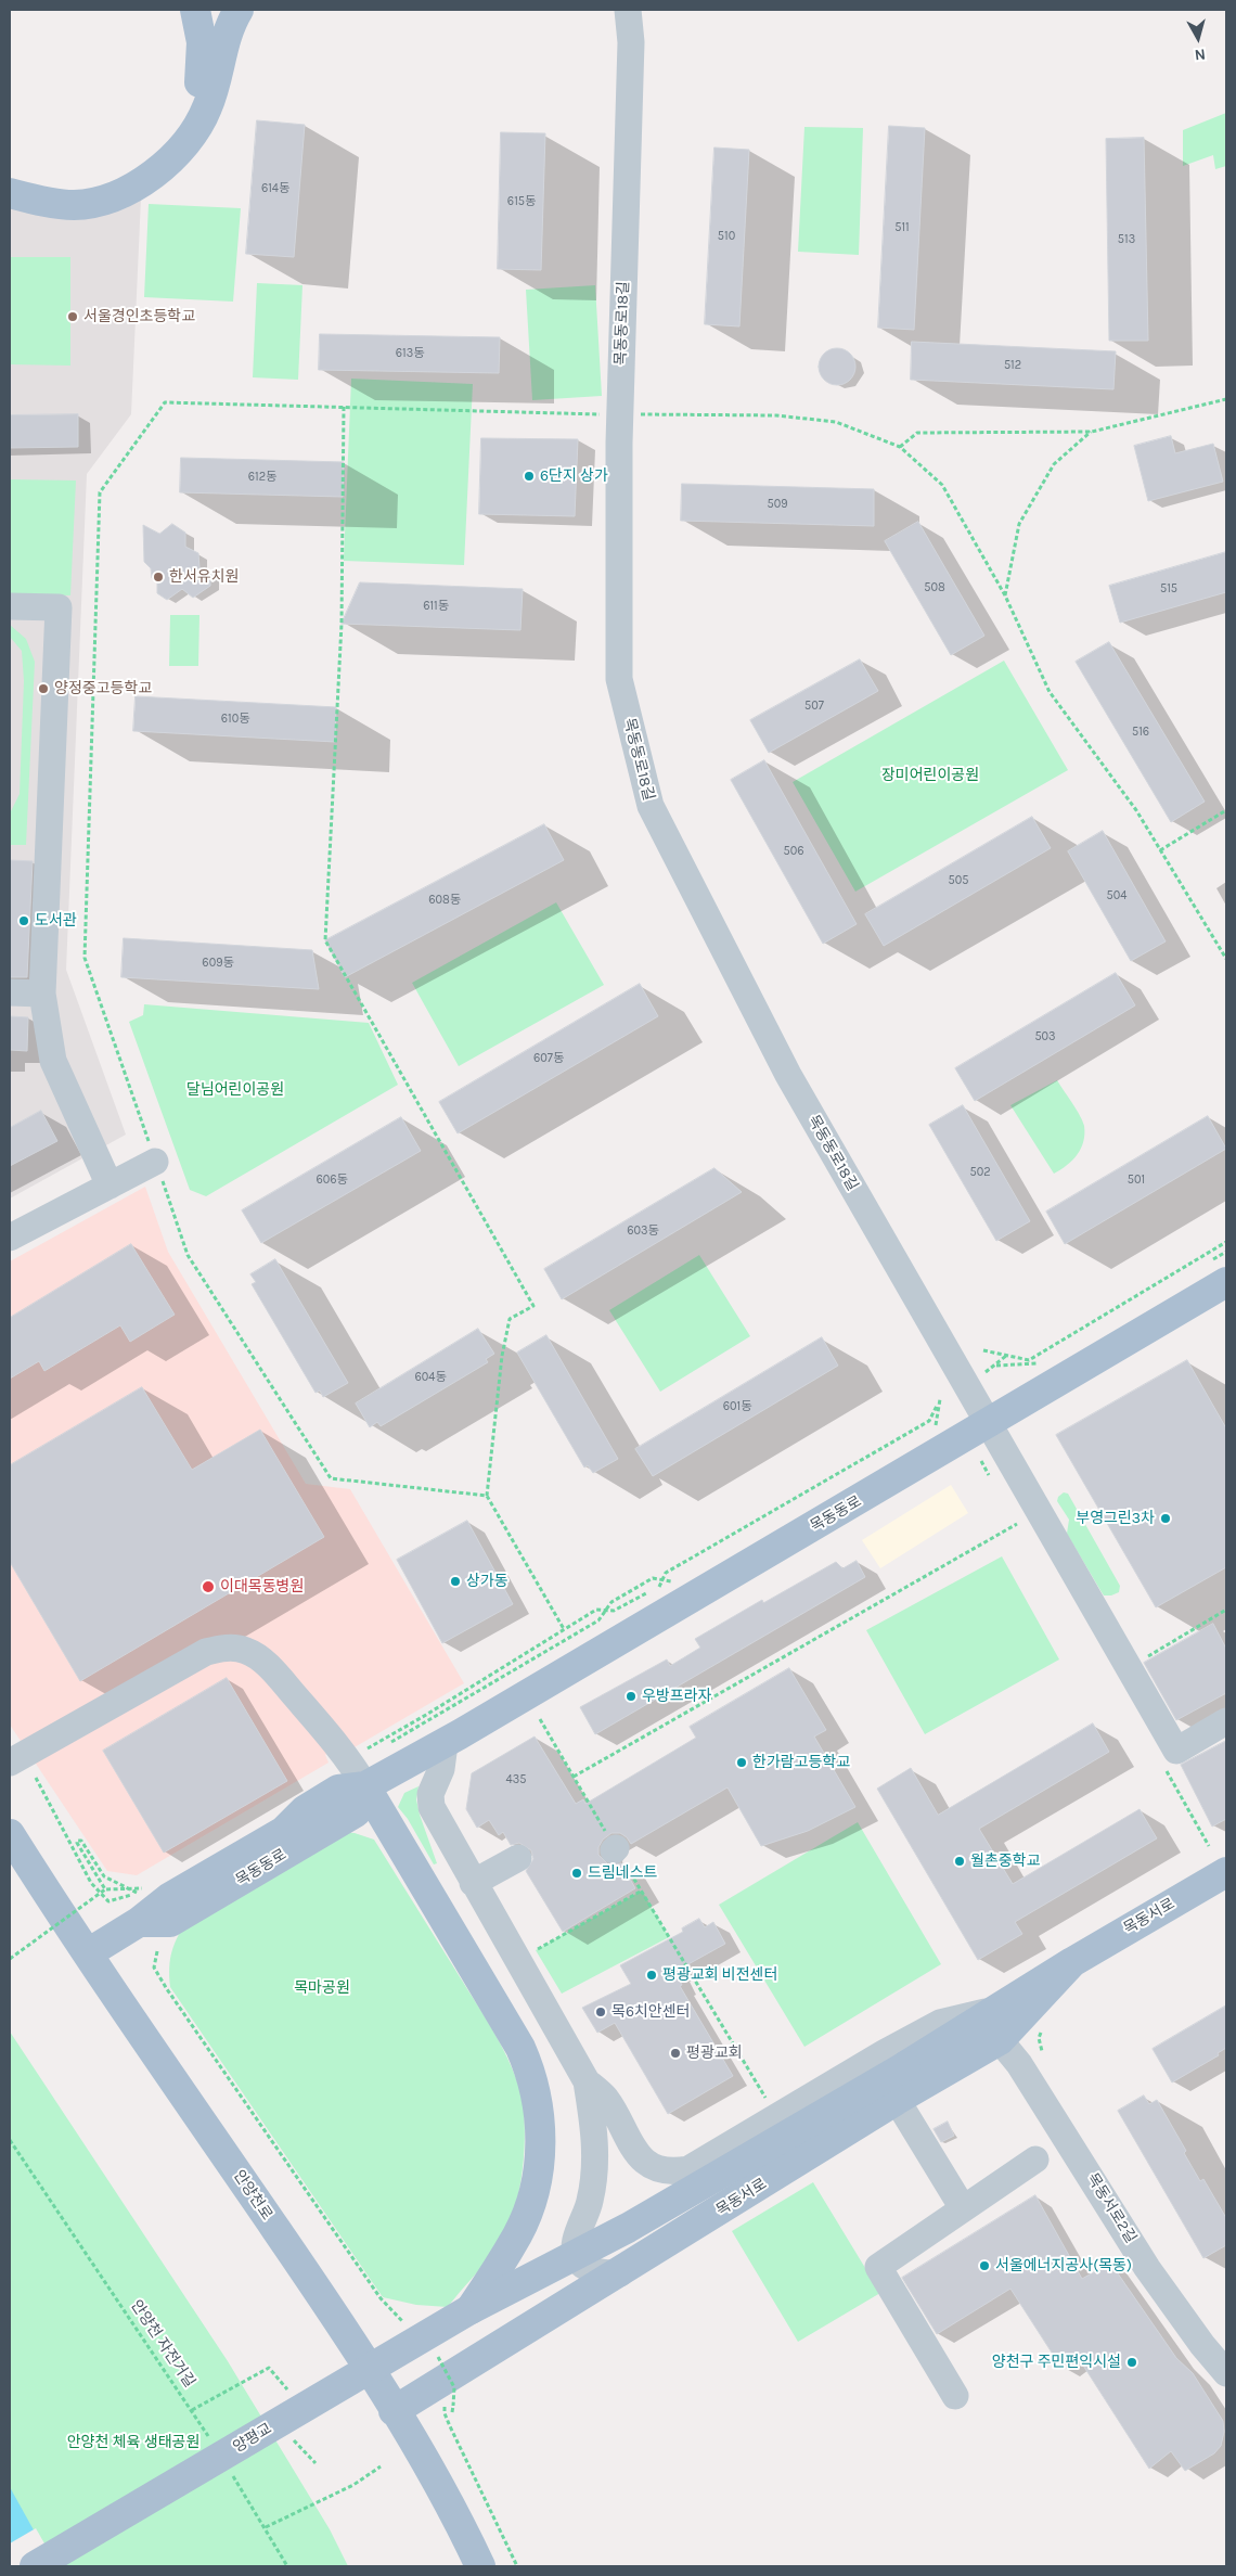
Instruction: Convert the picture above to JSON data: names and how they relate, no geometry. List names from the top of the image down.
{
  "streets": {
    "main road": [
      "목동동로",
      "목동서로",
      "안양천로",
      "양평교"
    ],
    "street": ["목동동로18길", "목동서로2길"],
    "path": ["안양천 자전거길"]
  },
  "crossings": [
    ["목동동로18길", "목동동로"],
    ["목동동로", "안양천로"],
    ["목동서로", "안양천로"],
    ["목동서로", "목동서로2길"],
    ["목동서로", "양평교"]
  ],
  "parks": [
    "장미어린이공원",
    "달님어린이공원",
    "목마공원",
    "안양천 체육 생태공원"
  ],
  "places": [
    "서울경인초등학교",
    "6단지 상가",
    "한서유치원",
    "양정중고등학교",
    "도서관",
    "부영그린3차",
    "상가동",
    "이대목동병원",
    "우방프라자",
    "한가람고등학교",
    "월촌중학교",
    "드림네스트",
    "평광교회 비전센터",
    "목6치안센터",
    "평광교회",
    "서울에너지공사(목동)",
    "양천구 주민편익시설"
  ],
  "house_numbers": [
    "614동",
    "615동",
    "511",
    "510",
    "513",
    "613동",
    "512",
    "612동",
    "509",
    "508",
    "515",
    "611동",
    "507",
    "610동",
    "516",
    "506",
    "505",
    "504",
    "608동",
    "609동",
    "503",
    "607동",
    "502",
    "606동",
    "501",
    "603동",
    "604동",
    "601동",
    "435"
  ],
  "north": "bottom"
}
